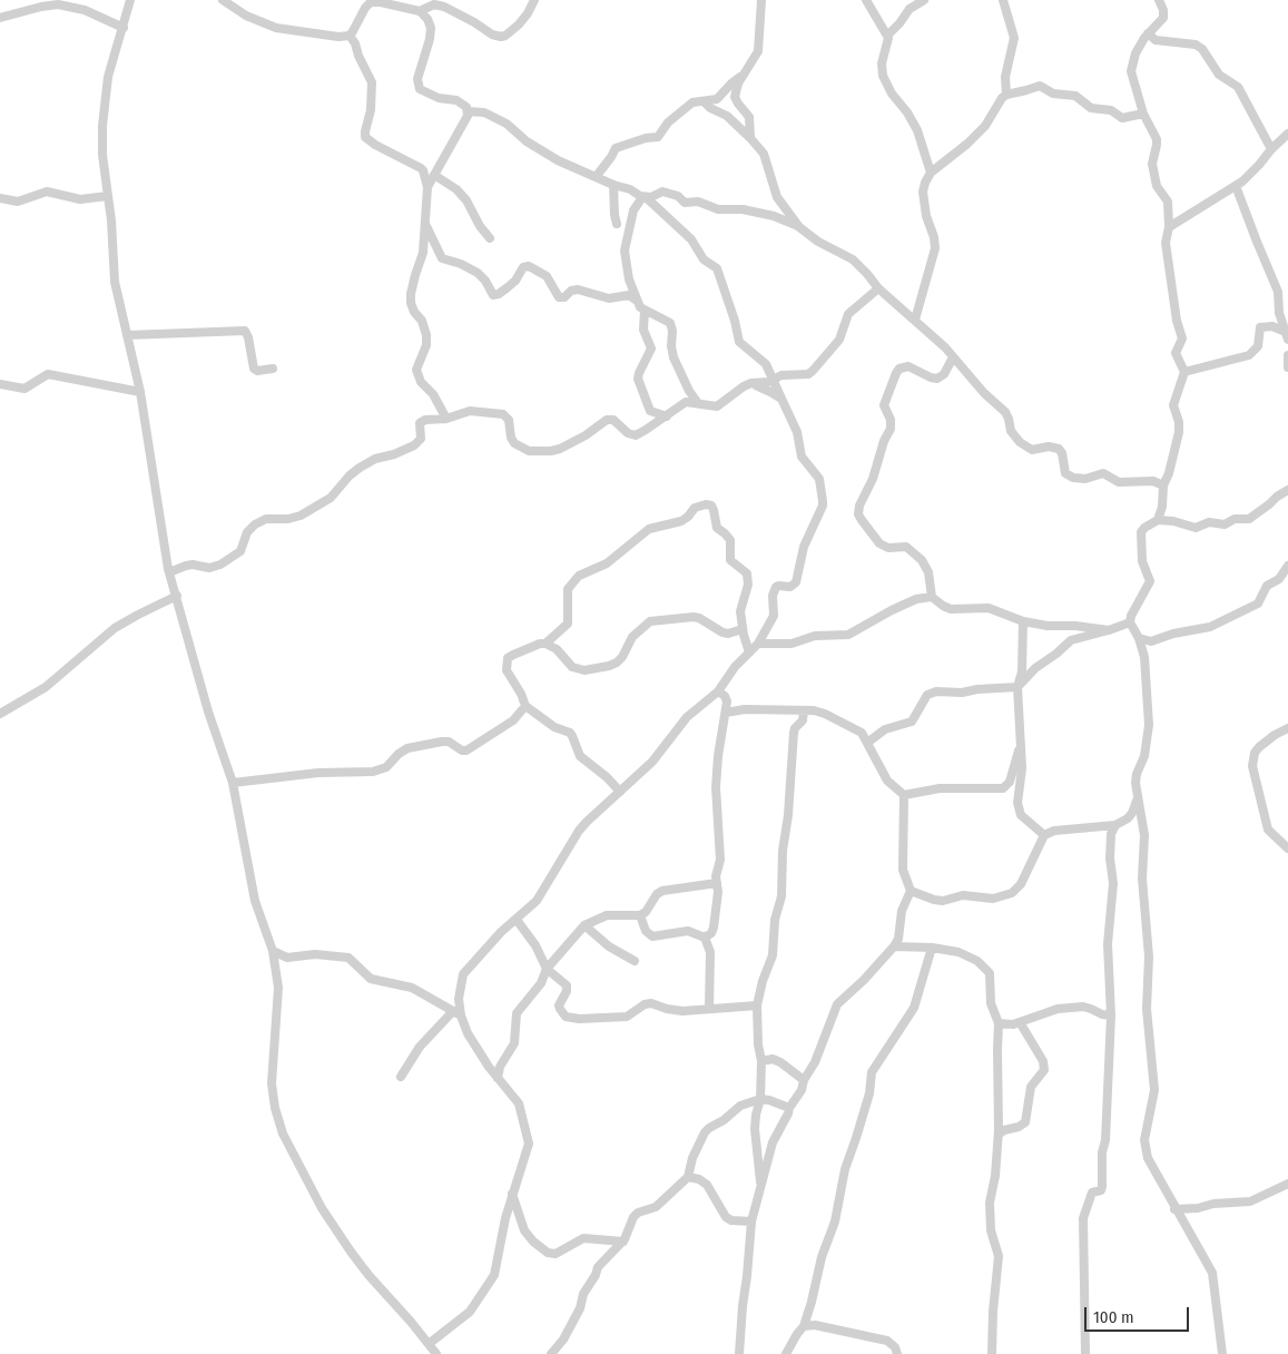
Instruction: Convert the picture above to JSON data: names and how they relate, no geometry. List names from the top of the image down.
{
  "scale_bar": "100 m"
}
